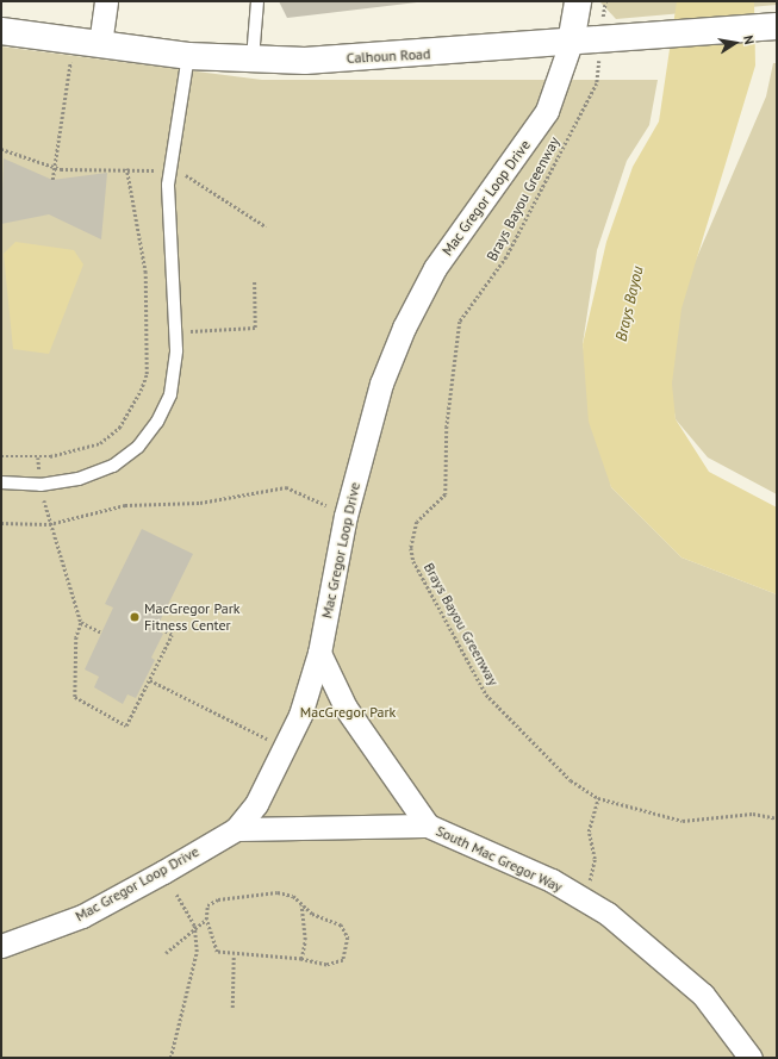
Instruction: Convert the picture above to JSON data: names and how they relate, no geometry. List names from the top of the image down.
{
  "streets": {
    "street": ["Calhoun Road", "Mac Gregor Loop Drive", "South Mac Gregor Way"],
    "path": ["Brays Bayou Greenway"]
  },
  "crossings": [
    ["Calhoun Road", "Mac Gregor Loop Drive"],
    ["Calhoun Road", "Brays Bayou Greenway"],
    ["Mac Gregor Loop Drive", "South Mac Gregor Way"]
  ],
  "water": ["Brays Bayou"],
  "parks": ["MacGregor Park"],
  "places": ["MacGregor Park Fitness Center"],
  "north": "right"
}
